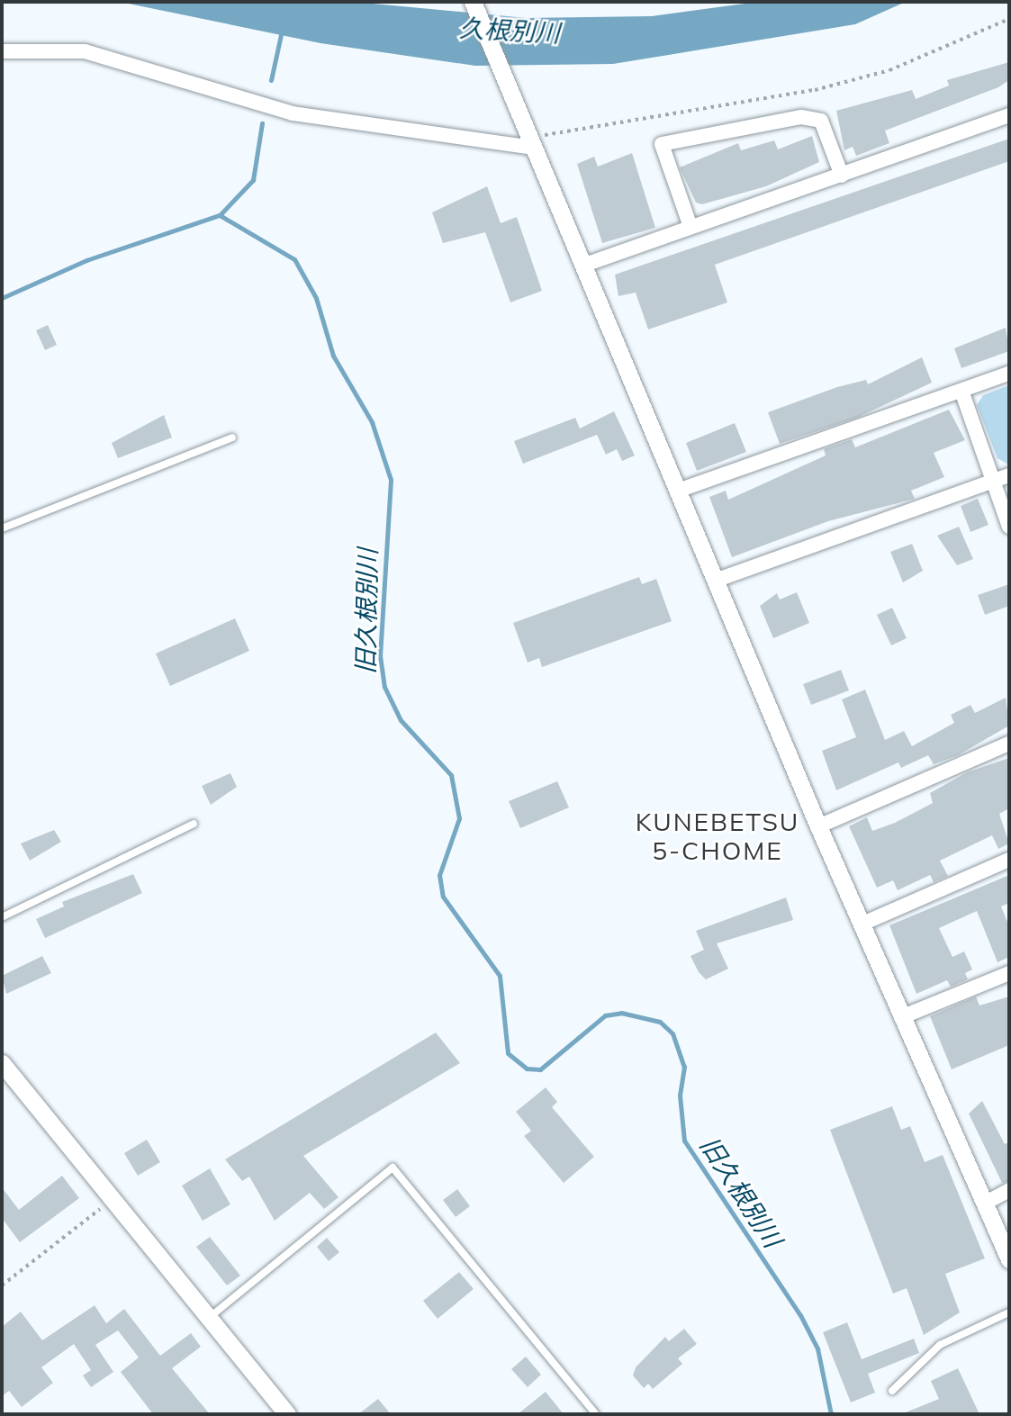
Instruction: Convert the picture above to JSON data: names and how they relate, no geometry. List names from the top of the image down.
{
  "districts": ["KUNEBETSU 5-CHOME"],
  "water": ["久根別川", "旧久根別川"]
}
